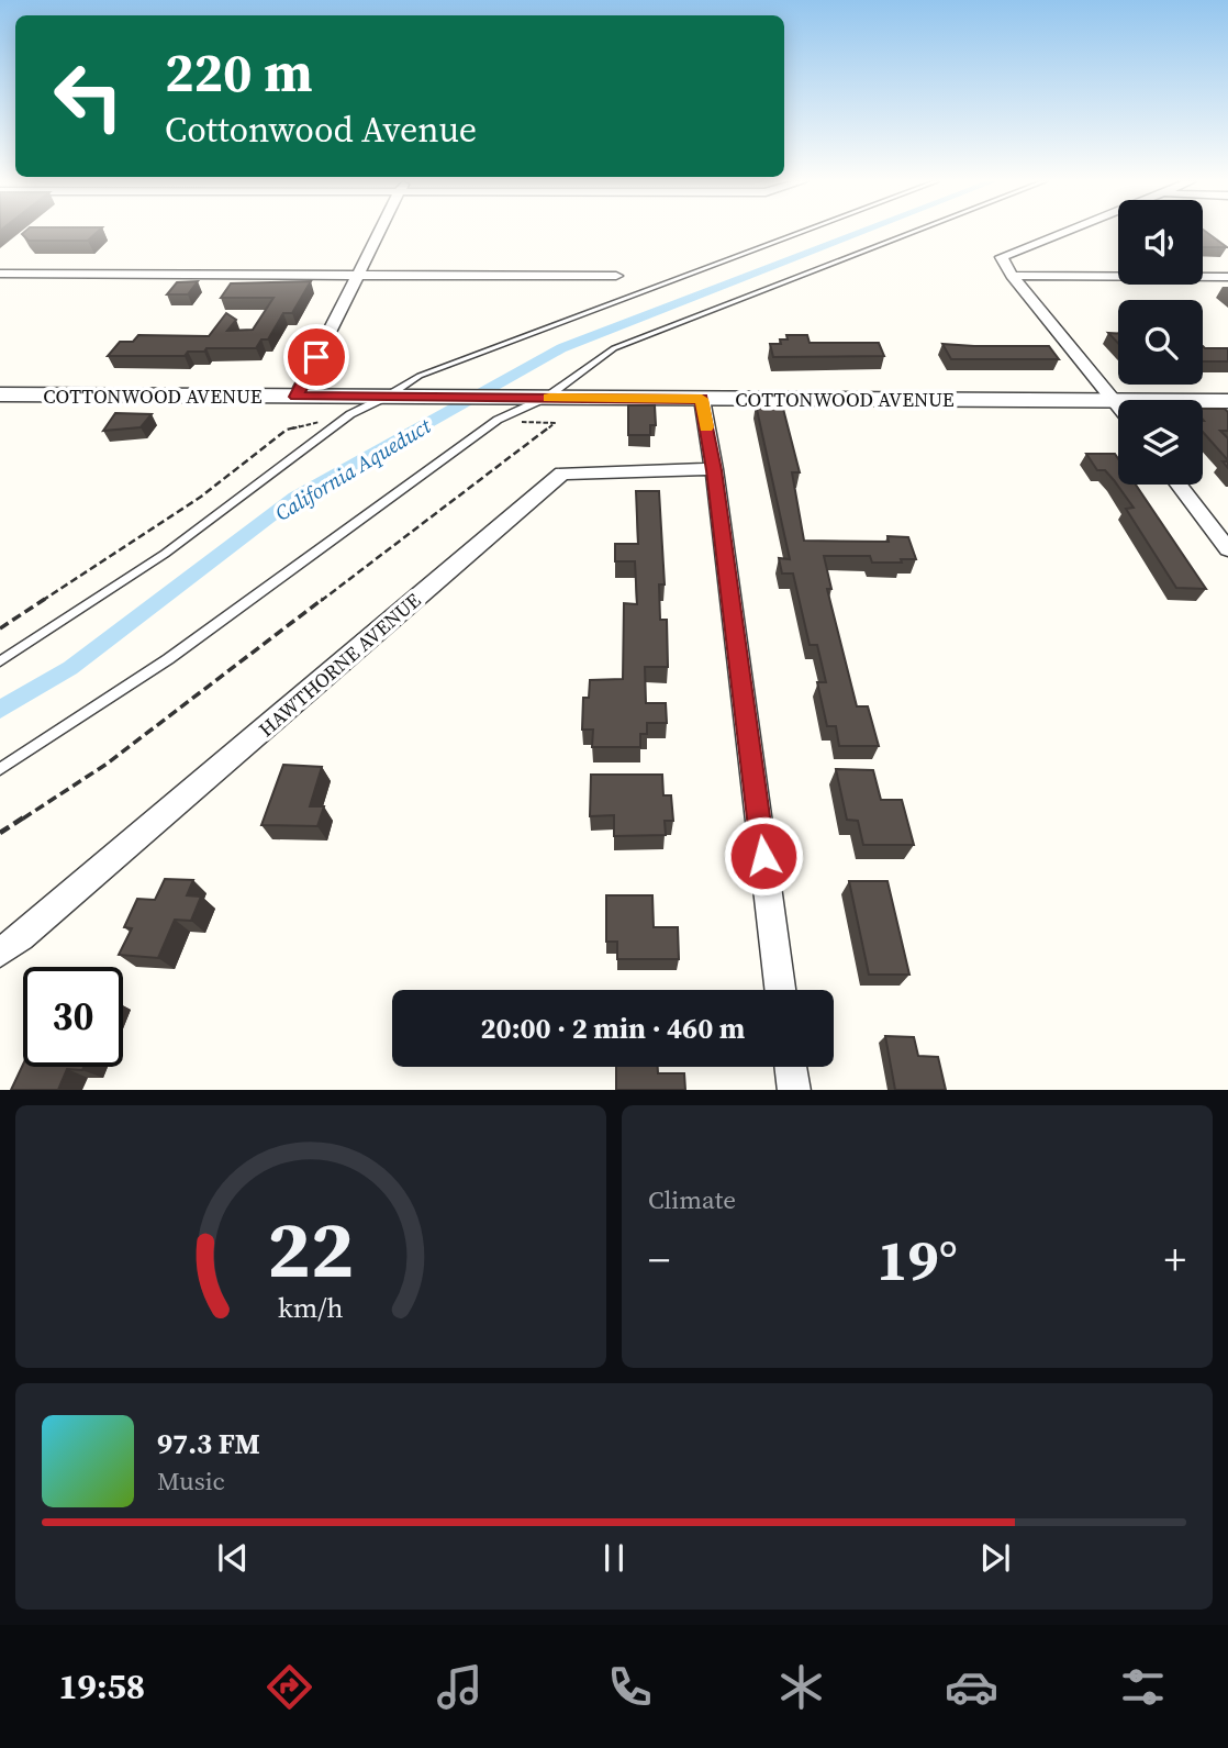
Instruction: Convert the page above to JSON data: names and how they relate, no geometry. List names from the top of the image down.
{
  "streets": {
    "street": ["COTTONWOOD AVENUE", "HAWTHORNE AVENUE"]
  },
  "water": ["California Aqueduct"],
  "page": {
    "turn": ["220 m", "Cottonwood Avenue"],
    "limit": "30",
    "trip": "20:00 · 2 min · 460 m",
    "tile": "Climate",
    "heat": ["−", "19°", "+"],
    "song": ["97.3 FM", "Music"],
    "tabs": "19:58",
    "gauge": ["22", "km/h"]
  }
}
